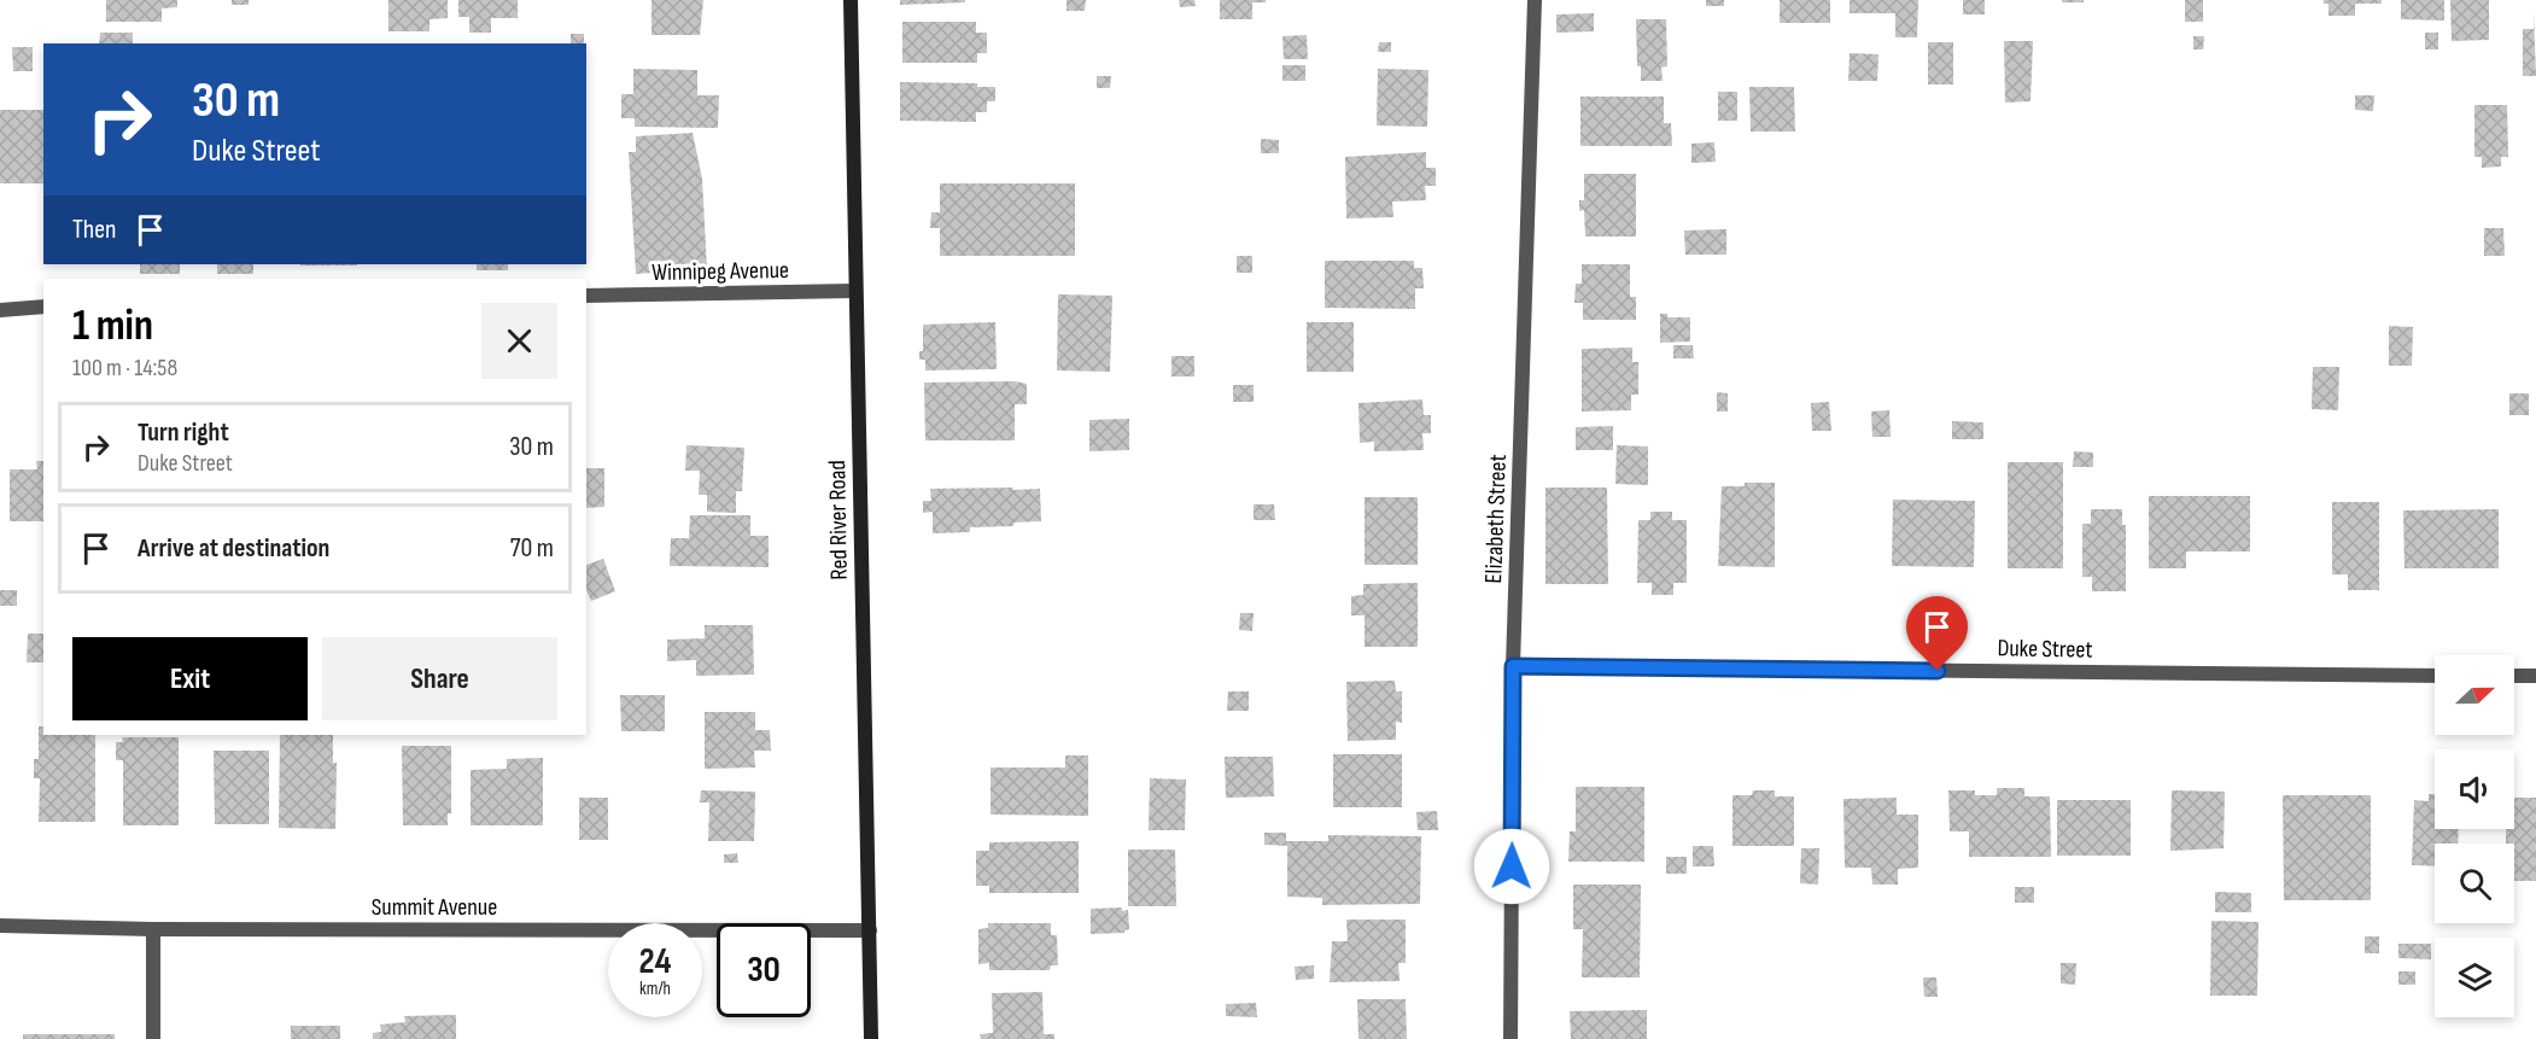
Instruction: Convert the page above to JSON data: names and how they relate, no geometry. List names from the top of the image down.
{
  "streets": {
    "main road": ["Red River Road"],
    "street": [
      "Winnipeg Avenue",
      "Elizabeth Street",
      "Duke Street",
      "Summit Avenue"
    ]
  },
  "crossings": [
    ["Winnipeg Avenue", "Red River Road"],
    ["Elizabeth Street", "Duke Street"],
    ["Red River Road", "Summit Avenue"]
  ],
  "north": "right",
  "page": {
    "turn": ["30 m", "Duke Street"],
    "then": "Then",
    "heading": ["1 min", "100 m · 14:58"],
    "list": [
      {
        "name": "Turn right",
        "note": "Duke Street",
        "value": "30 m"
      },
      {
        "name": "Arrive at destination",
        "value": "70 m"
      }
    ],
    "buttons": ["Exit", "Share"],
    "speed": "24 km/h",
    "limit": "30"
  }
}
